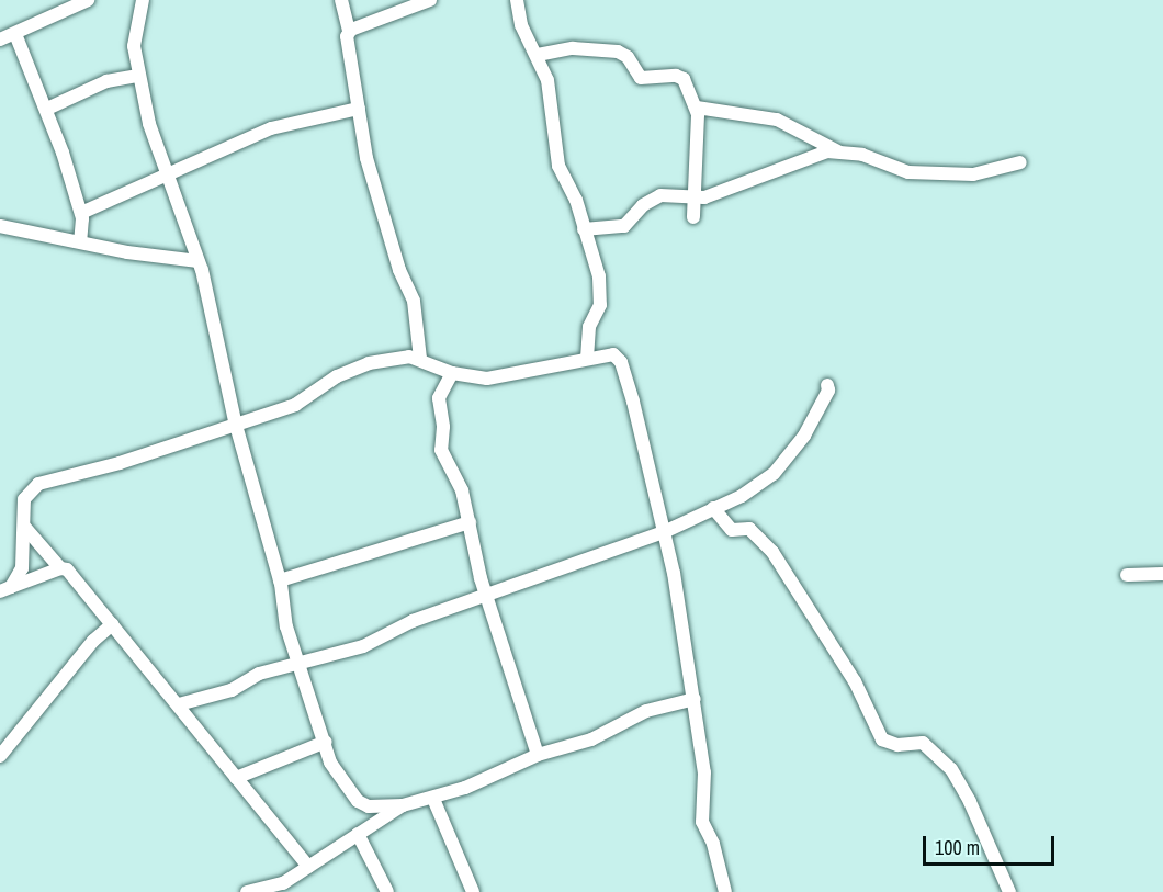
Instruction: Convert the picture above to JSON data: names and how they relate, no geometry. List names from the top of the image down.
{
  "scale_bar": "100 m"
}
